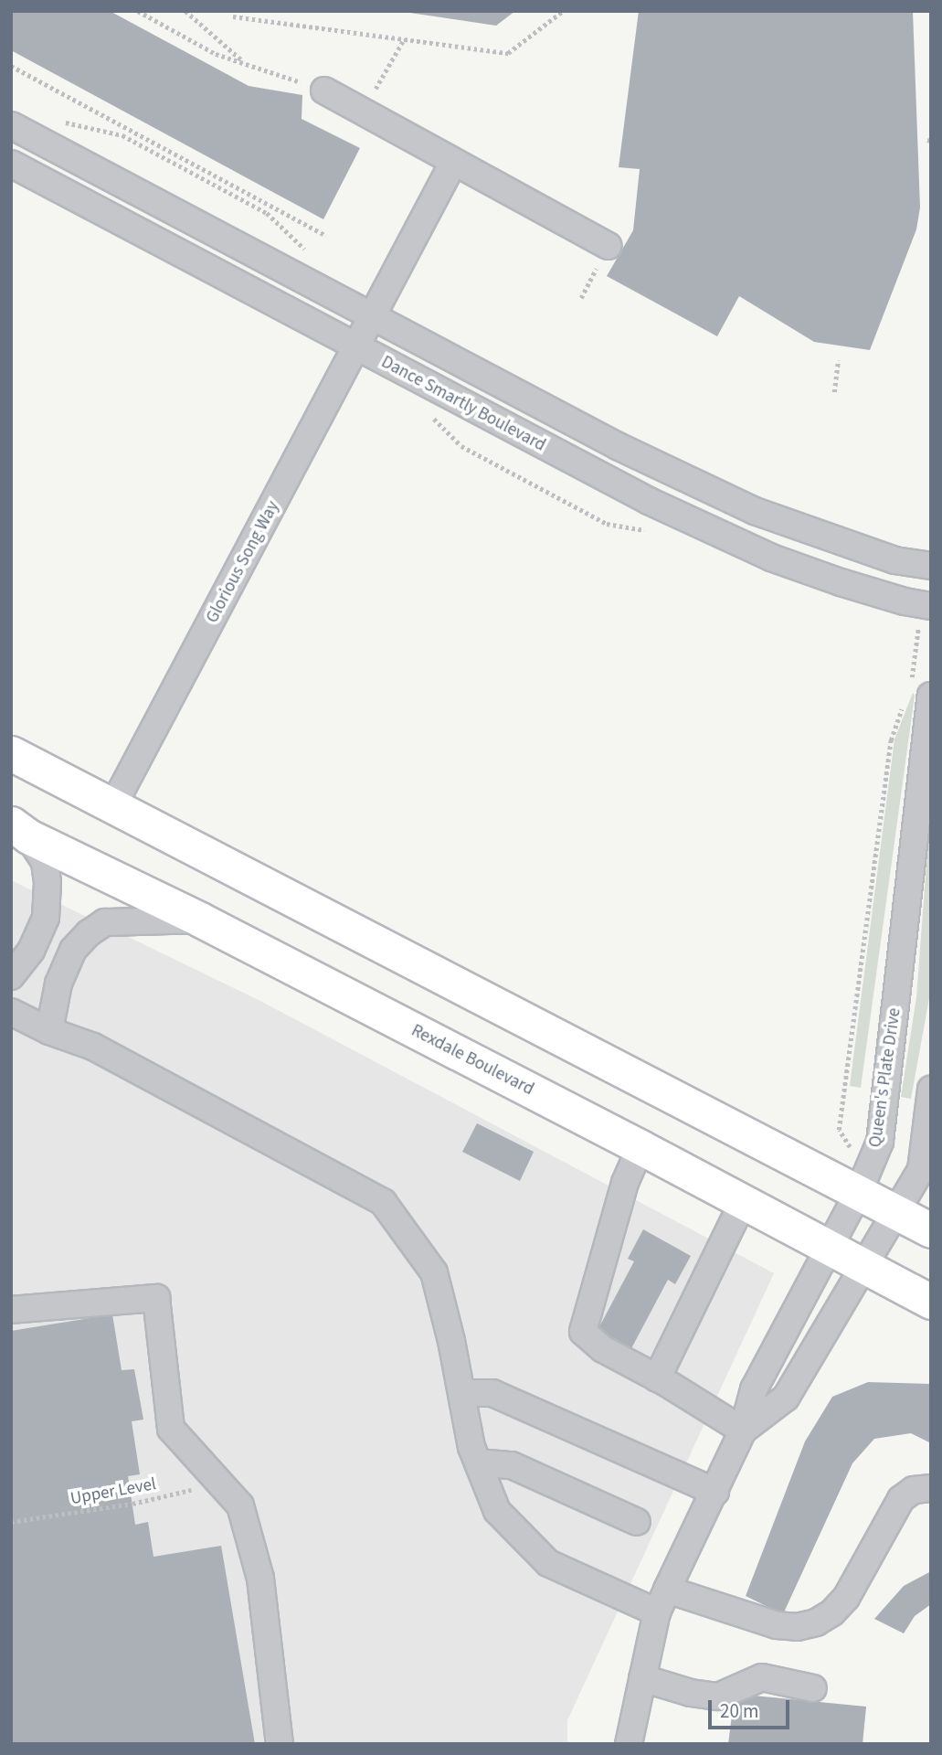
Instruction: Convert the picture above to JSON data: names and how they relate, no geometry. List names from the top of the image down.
{
  "streets": {
    "main road": ["Rexdale Boulevard"],
    "street": ["Dance Smartly Boulevard", "Glorious Song Way", "Queen's Plate Drive"],
    "path": ["Upper Level"]
  },
  "crossings": [
    ["Dance Smartly Boulevard", "Glorious Song Way"],
    ["Rexdale Boulevard", "Queen's Plate Drive"]
  ],
  "scale_bar": "20 m"
}
